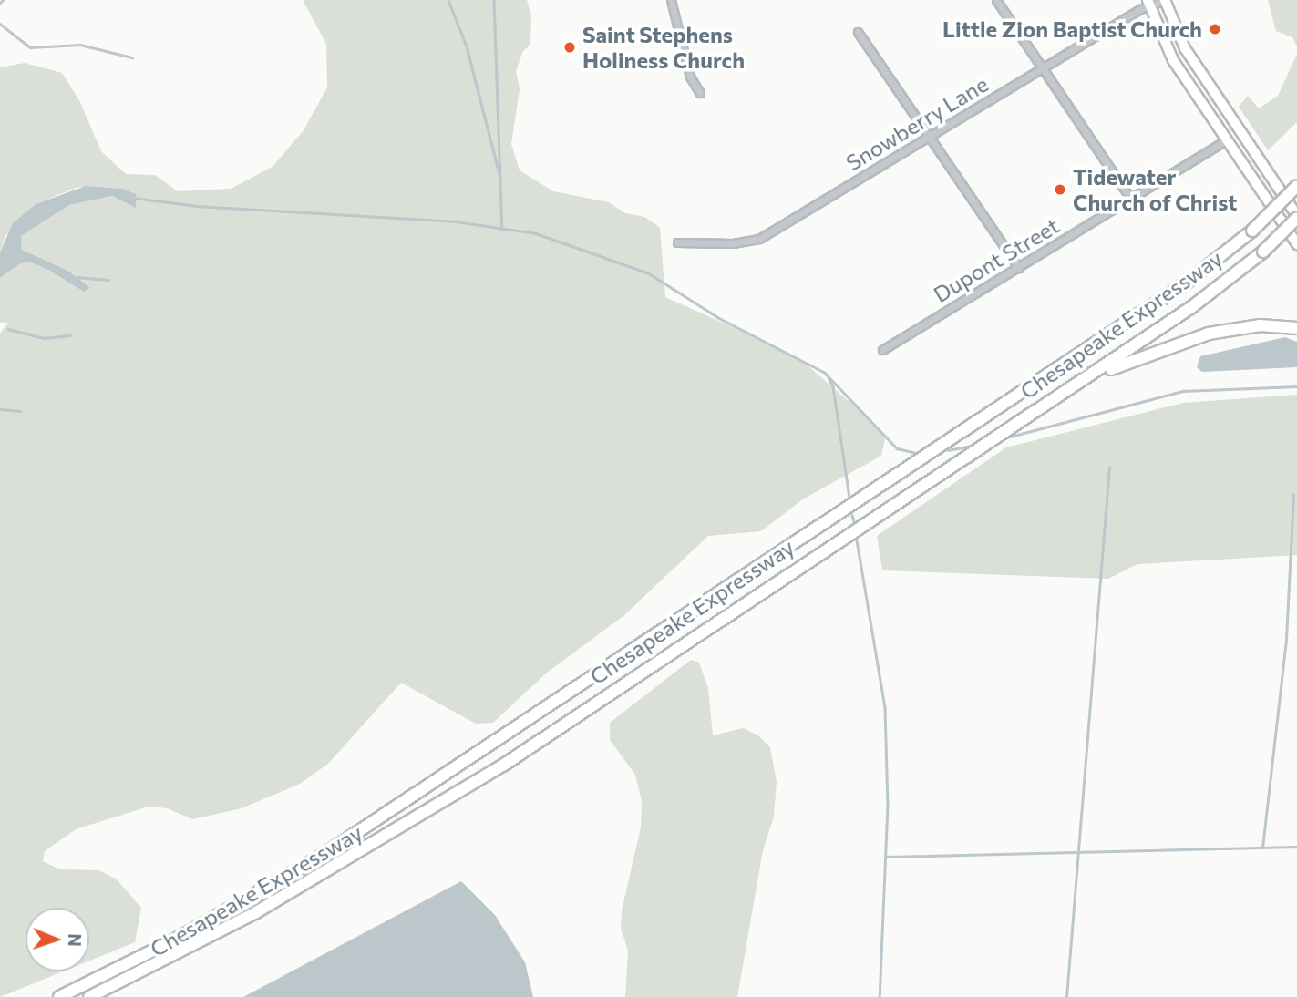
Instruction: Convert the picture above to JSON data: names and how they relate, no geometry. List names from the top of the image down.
{
  "streets": {
    "highway": ["Chesapeake Expressway"],
    "street": ["Snowberry Lane", "Dupont Street"]
  },
  "places": ["Little Zion Baptist Church", "Saint Stephens Holiness Church", "Tidewater Church of Christ"],
  "north": "right"
}
